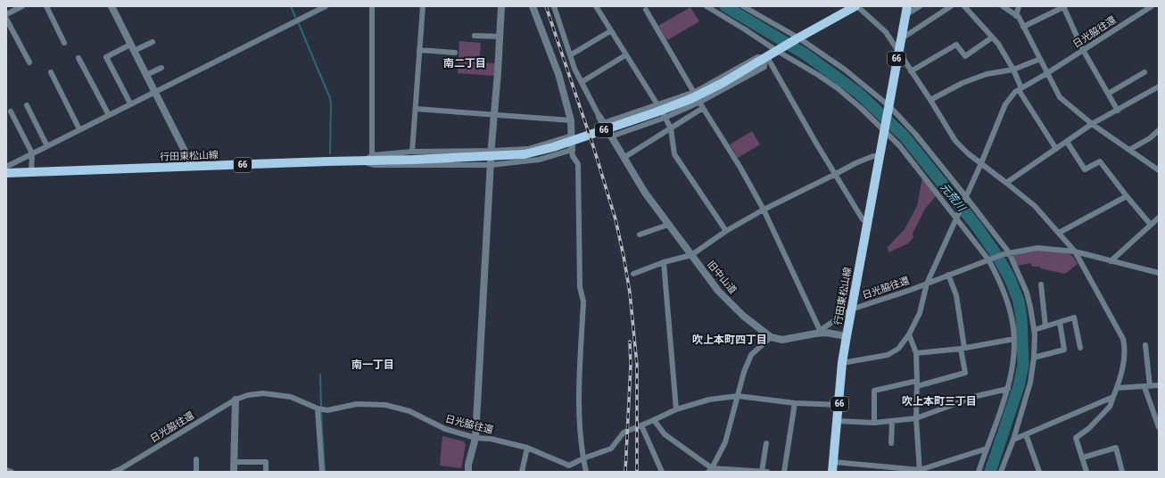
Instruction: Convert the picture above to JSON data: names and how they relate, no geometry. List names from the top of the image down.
{
  "streets": {
    "main road": ["66", "行田東松山線"],
    "street": ["日光脇往還", "旧中山道"]
  },
  "crossings": [
    ["日光脇往還", "行田東松山線"],
    ["66", "行田東松山線"]
  ],
  "districts": [
    "南二丁目",
    "吹上本町四丁目",
    "南一丁目",
    "吹上本町三丁目"
  ],
  "water": ["元荒川"]
}
